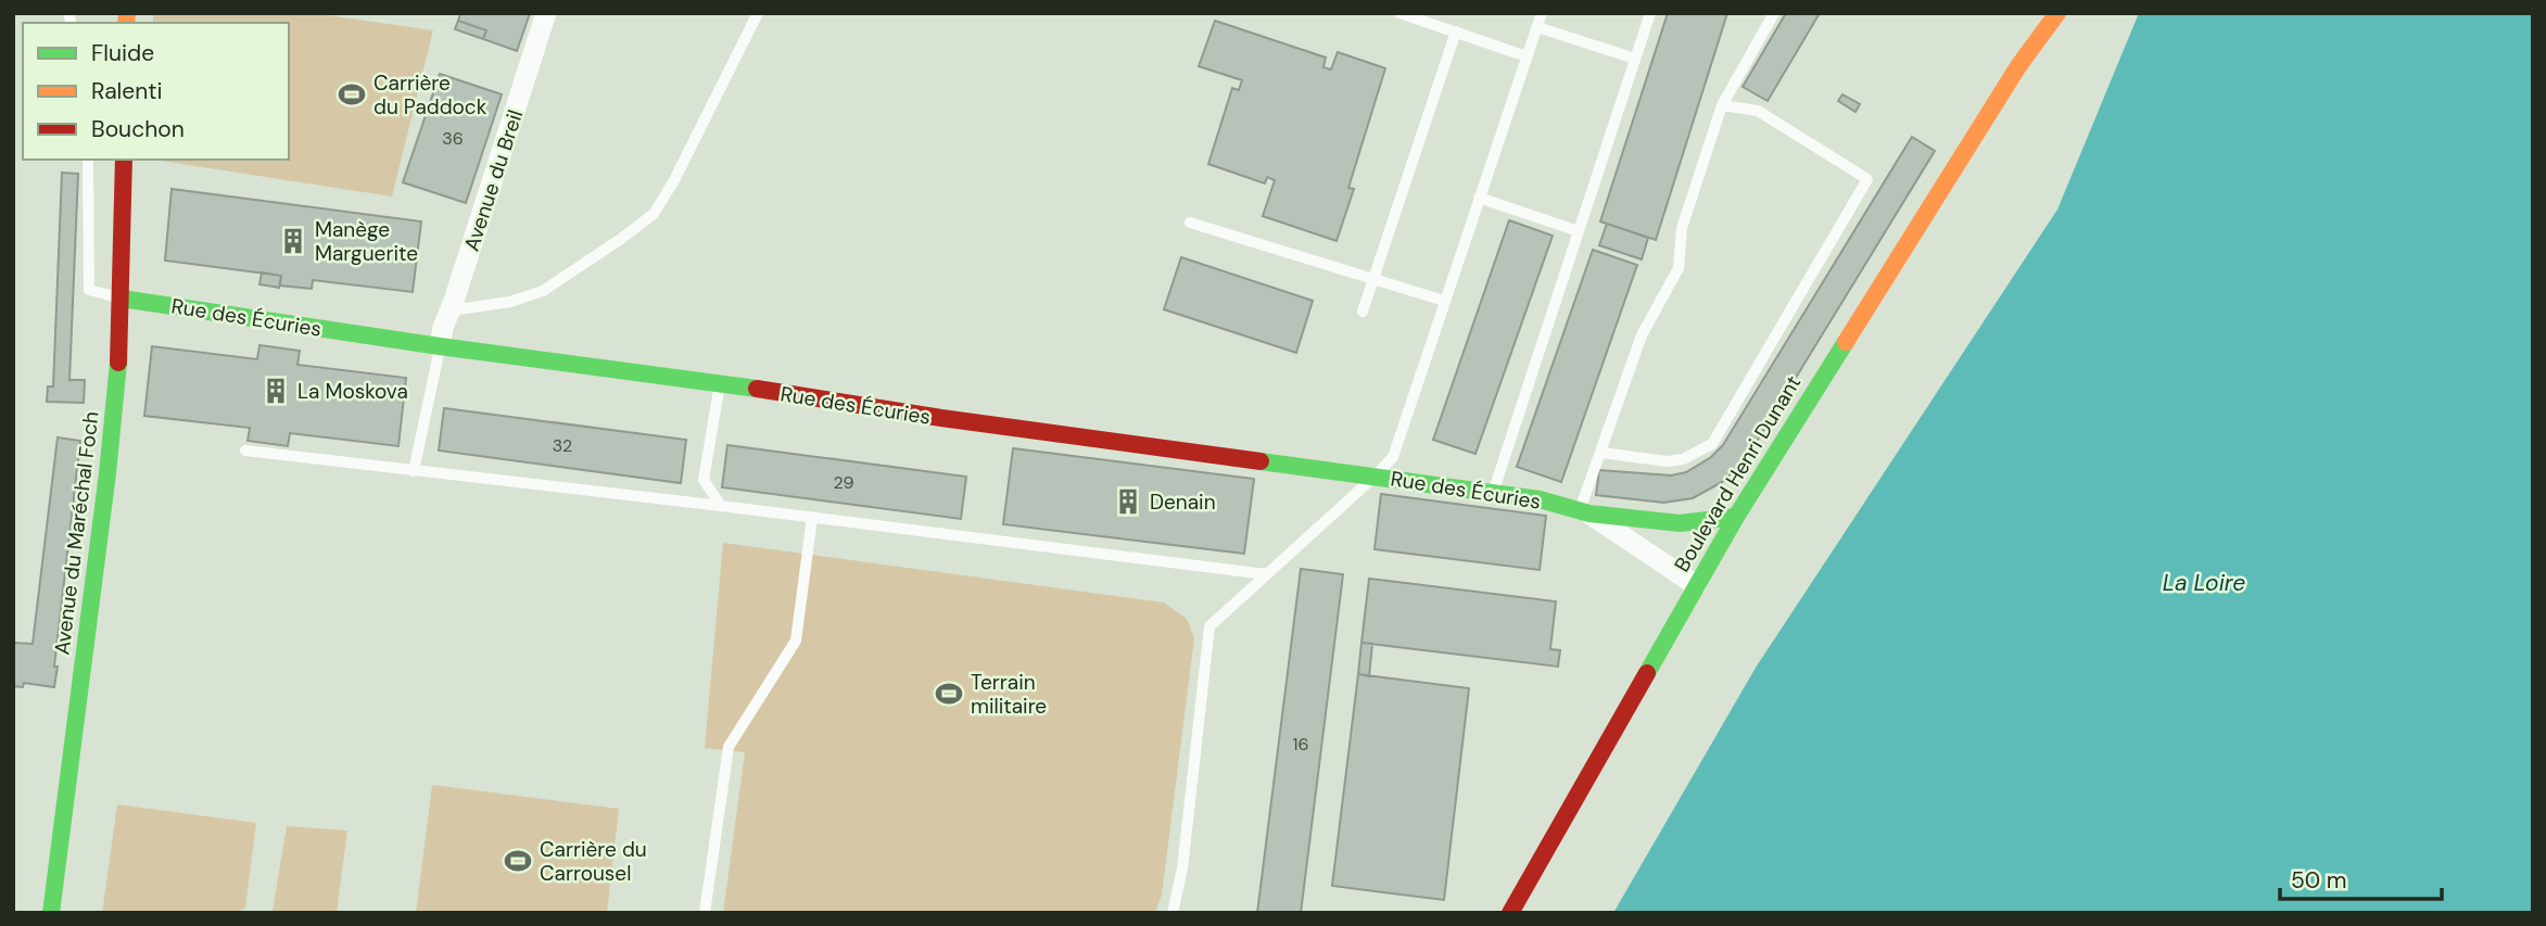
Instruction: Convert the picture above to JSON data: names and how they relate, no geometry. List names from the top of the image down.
{
  "streets": {
    "street": [
      "Avenue du Breil",
      "Rue des Écuries",
      "Boulevard Henri Dunant",
      "Avenue du Maréchal Foch"
    ]
  },
  "crossings": [
    ["Avenue du Breil", "Rue des Écuries"],
    ["Rue des Écuries", "Boulevard Henri Dunant"],
    ["Rue des Écuries", "Avenue du Maréchal Foch"]
  ],
  "water": ["La Loire"],
  "places": {
    "sports": ["Carrière du Paddock", "Terrain militaire", "Carrière du Carrousel"],
    "building": ["Manège Marguerite", "La Moskova", "Denain"]
  },
  "house_numbers": [
    "36",
    "32",
    "29",
    "16"
  ],
  "legend": ["Fluide", "Ralenti", "Bouchon"],
  "scale_bar": "50 m"
}
